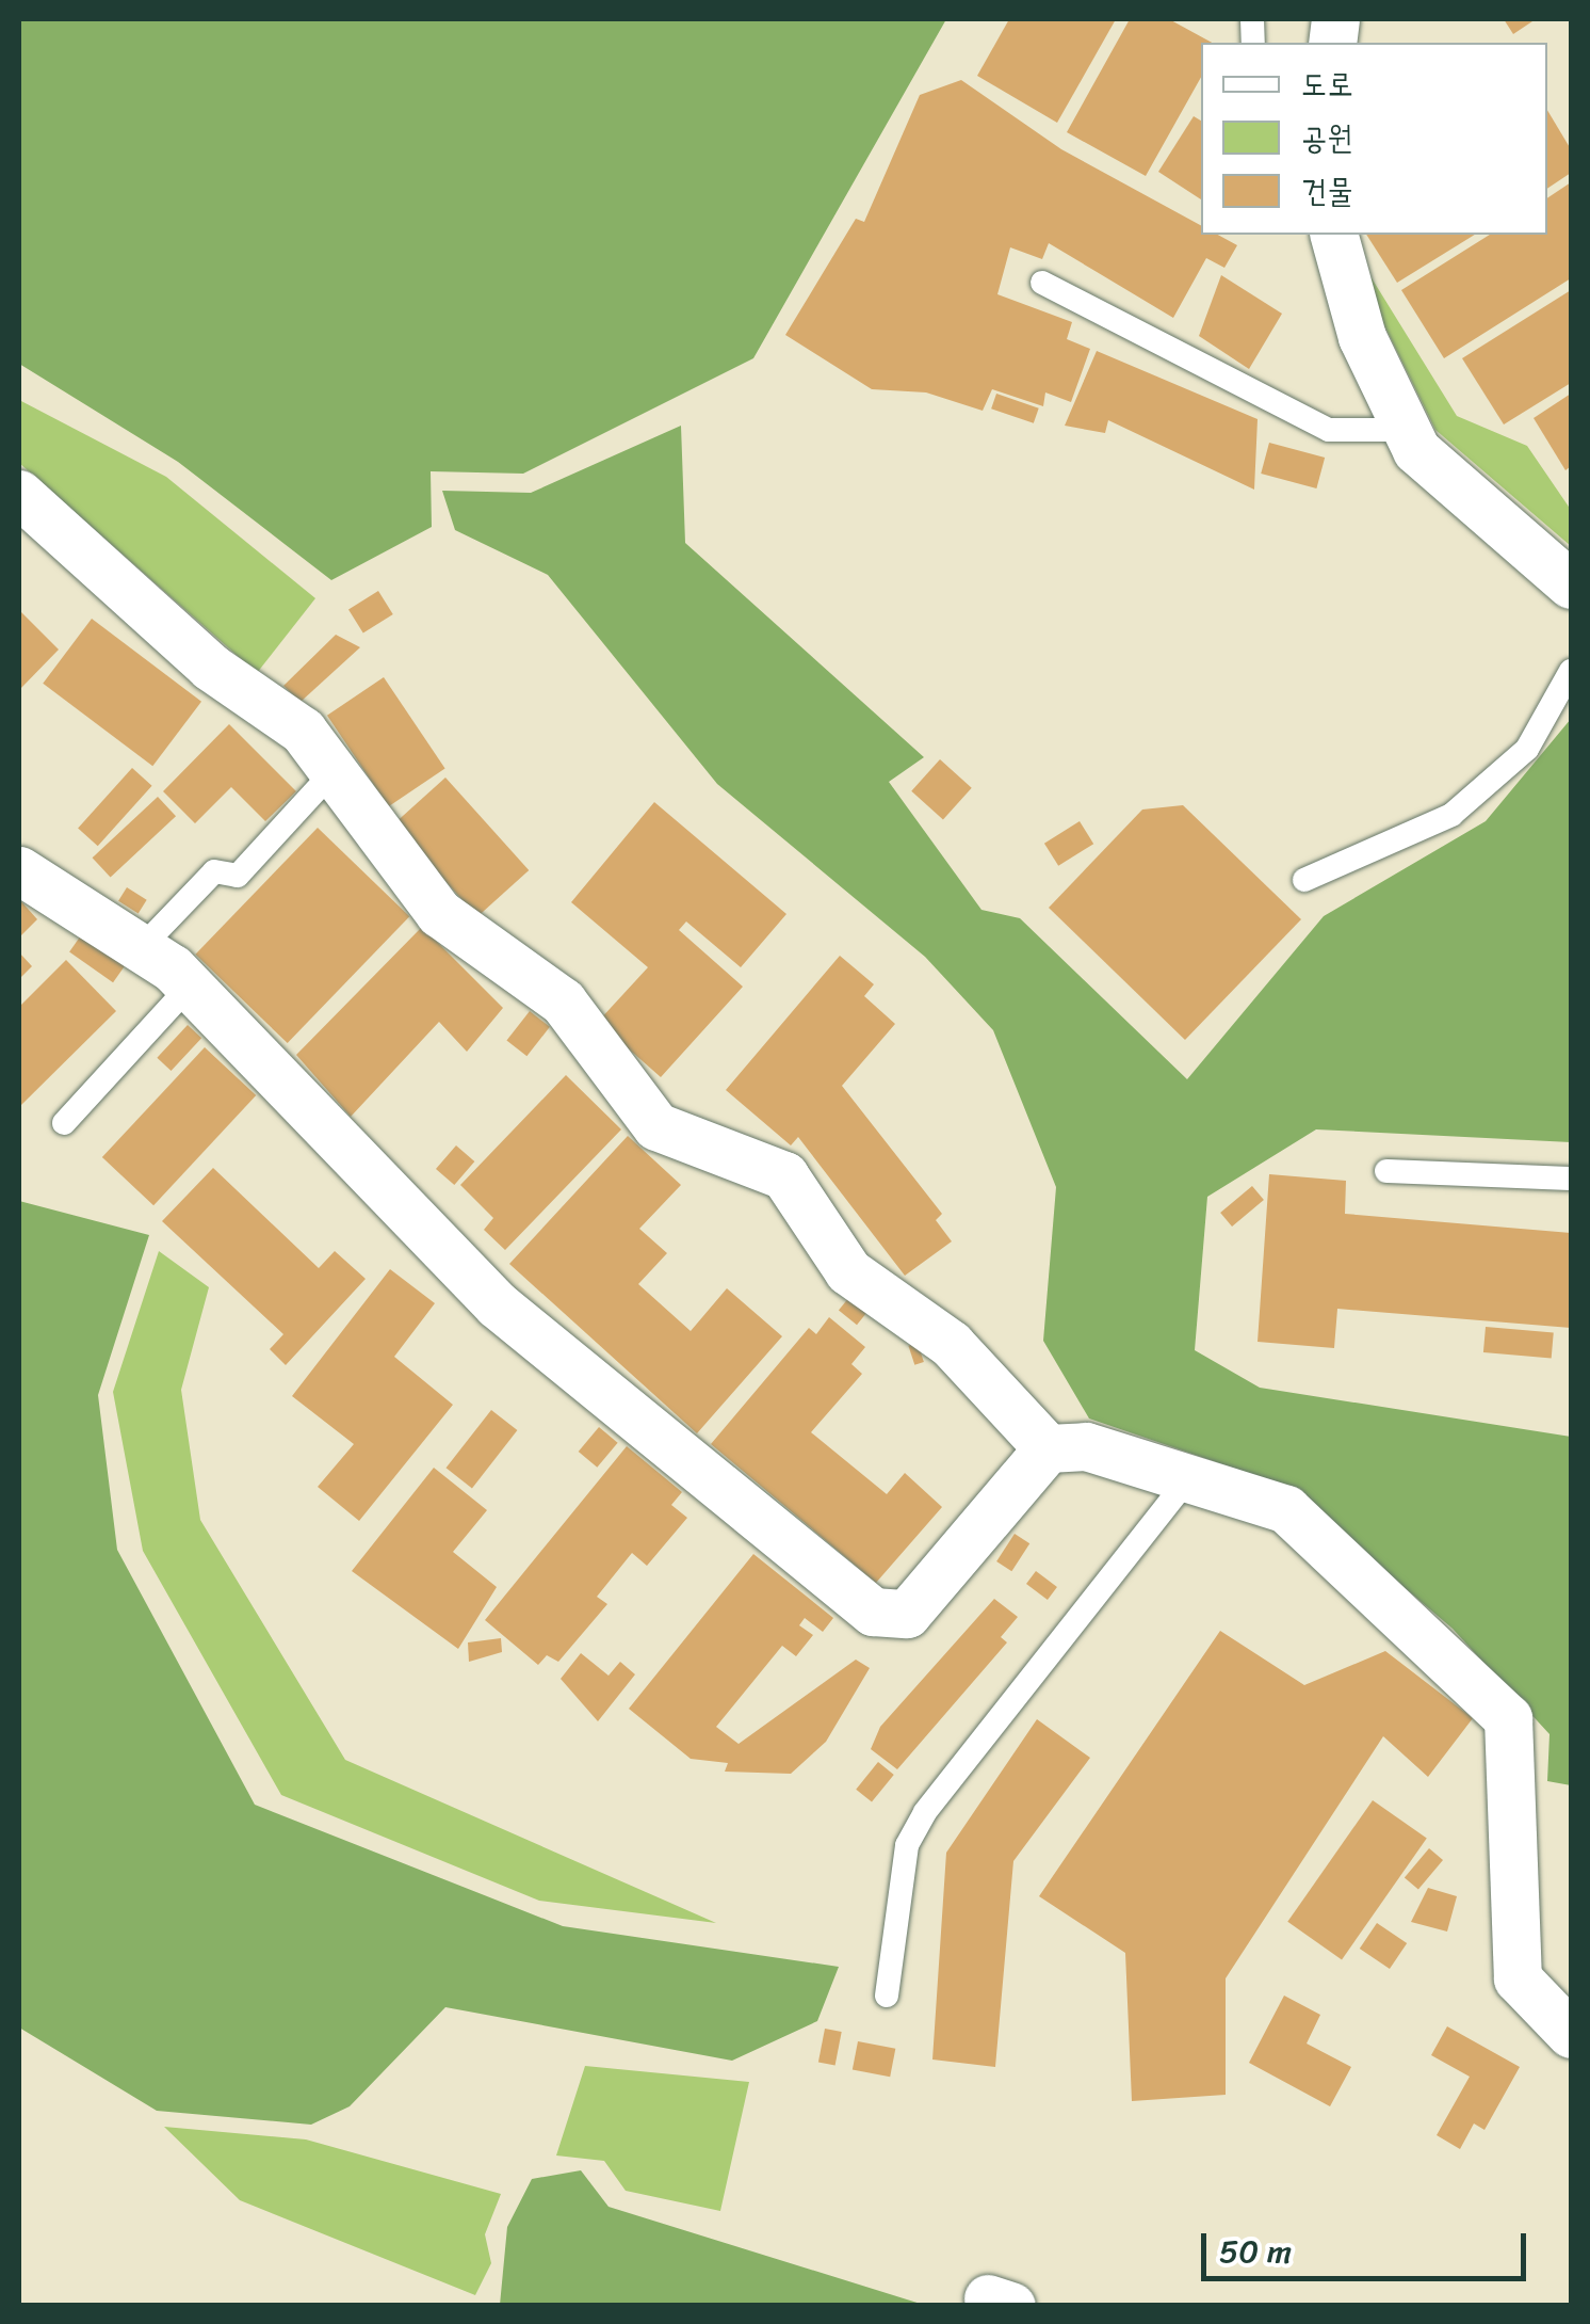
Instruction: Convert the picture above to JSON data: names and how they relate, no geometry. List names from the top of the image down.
{
  "legend": ["도로", "공원", "건물"],
  "scale_bar": "50 m"
}
